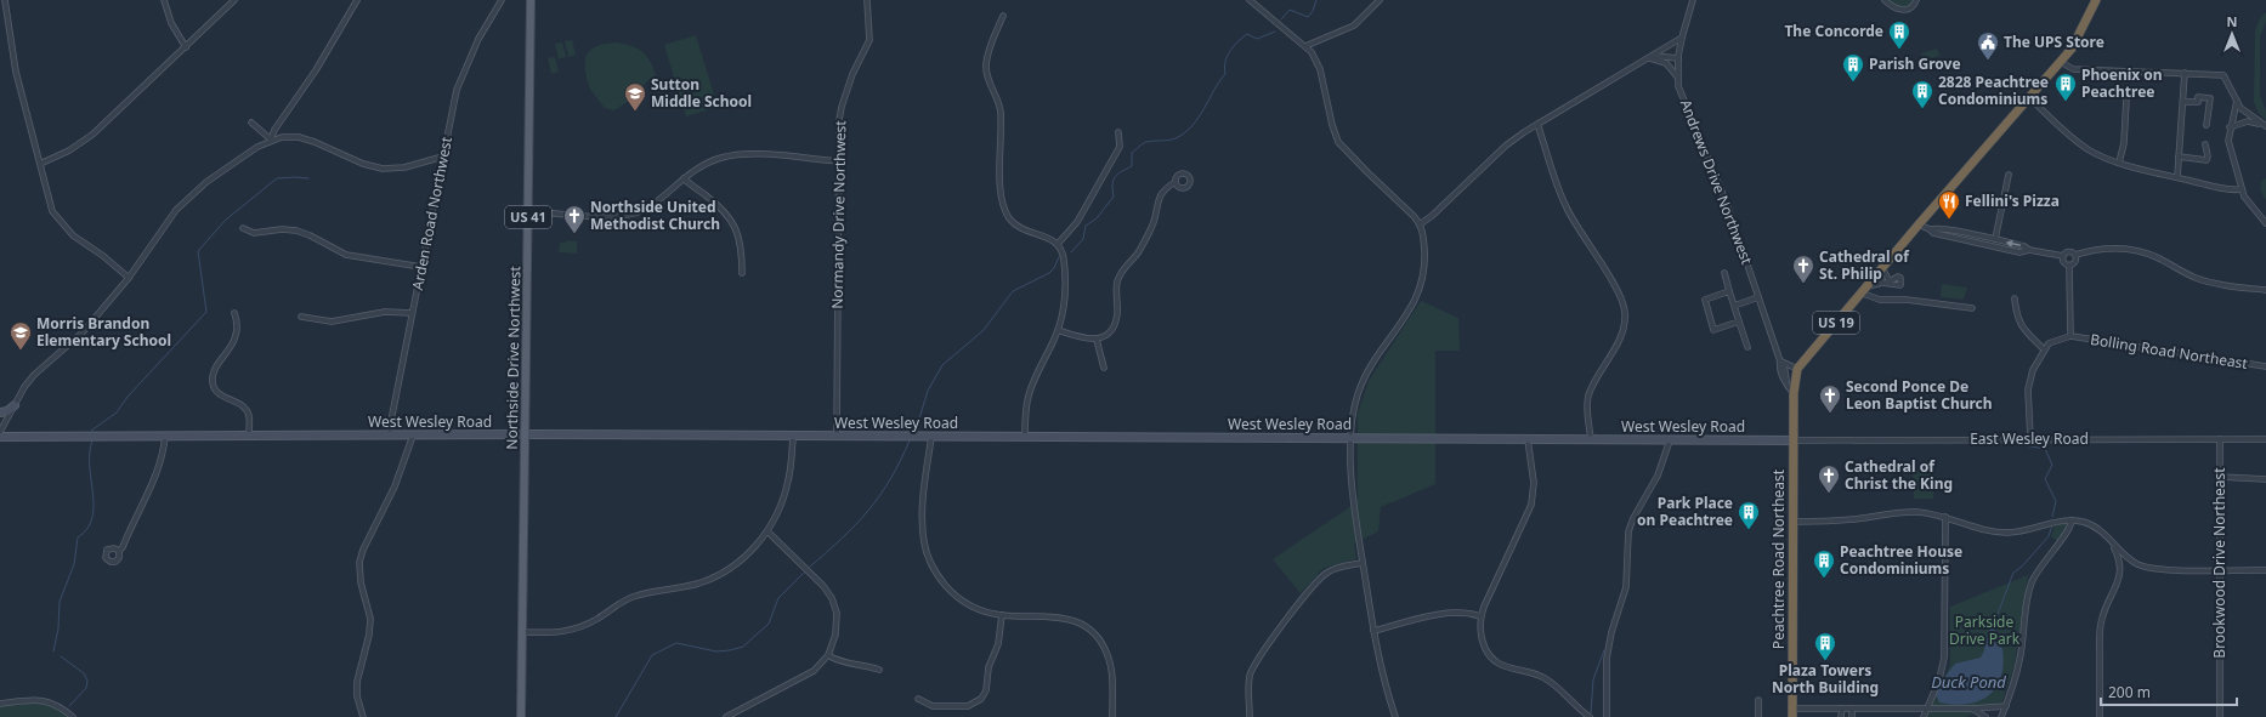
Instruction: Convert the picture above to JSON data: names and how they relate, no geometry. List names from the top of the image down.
{
  "streets": {
    "highway": ["US 19", "Peachtree Road Northeast"],
    "main road": ["US 41", "Northside Drive Northwest"],
    "street": [
      "Andrews Drive Northwest",
      "Arden Road Northwest",
      "Normandy Drive Northwest",
      "Bolling Road Northeast",
      "West Wesley Road",
      "East Wesley Road",
      "Brookwood Drive Northeast"
    ]
  },
  "crossings": [
    ["Andrews Drive Northwest", "Peachtree Road Northeast"],
    ["Arden Road Northwest", "West Wesley Road"],
    ["Normandy Drive Northwest", "West Wesley Road"],
    ["US 19", "Peachtree Road Northeast"],
    ["Northside Drive Northwest", "West Wesley Road"],
    ["West Wesley Road", "East Wesley Road"],
    ["West Wesley Road", "Peachtree Road Northeast"],
    ["East Wesley Road", "Peachtree Road Northeast"],
    ["East Wesley Road", "Brookwood Drive Northeast"]
  ],
  "water": ["Duck Pond"],
  "parks": ["Parkside Drive Park"],
  "places": {
    "building": [
      "The Concorde",
      "Parish Grove",
      "Phoenix on Peachtree",
      "2828 Peachtree Condominiums",
      "Park Place on Peachtree",
      "Peachtree House Condominiums",
      "Plaza Towers North Building"
    ],
    "public building": ["The UPS Store"],
    "school or university": ["Sutton Middle School", "Morris Brandon Elementary School"],
    "restaurant": ["Fellini's Pizza"],
    "church": [
      "Northside United Methodist Church",
      "Cathedral of St. Philip",
      "Second Ponce De Leon Baptist Church",
      "Cathedral of Christ the King"
    ]
  },
  "scale_bar": "200 m",
  "north": "top"
}
